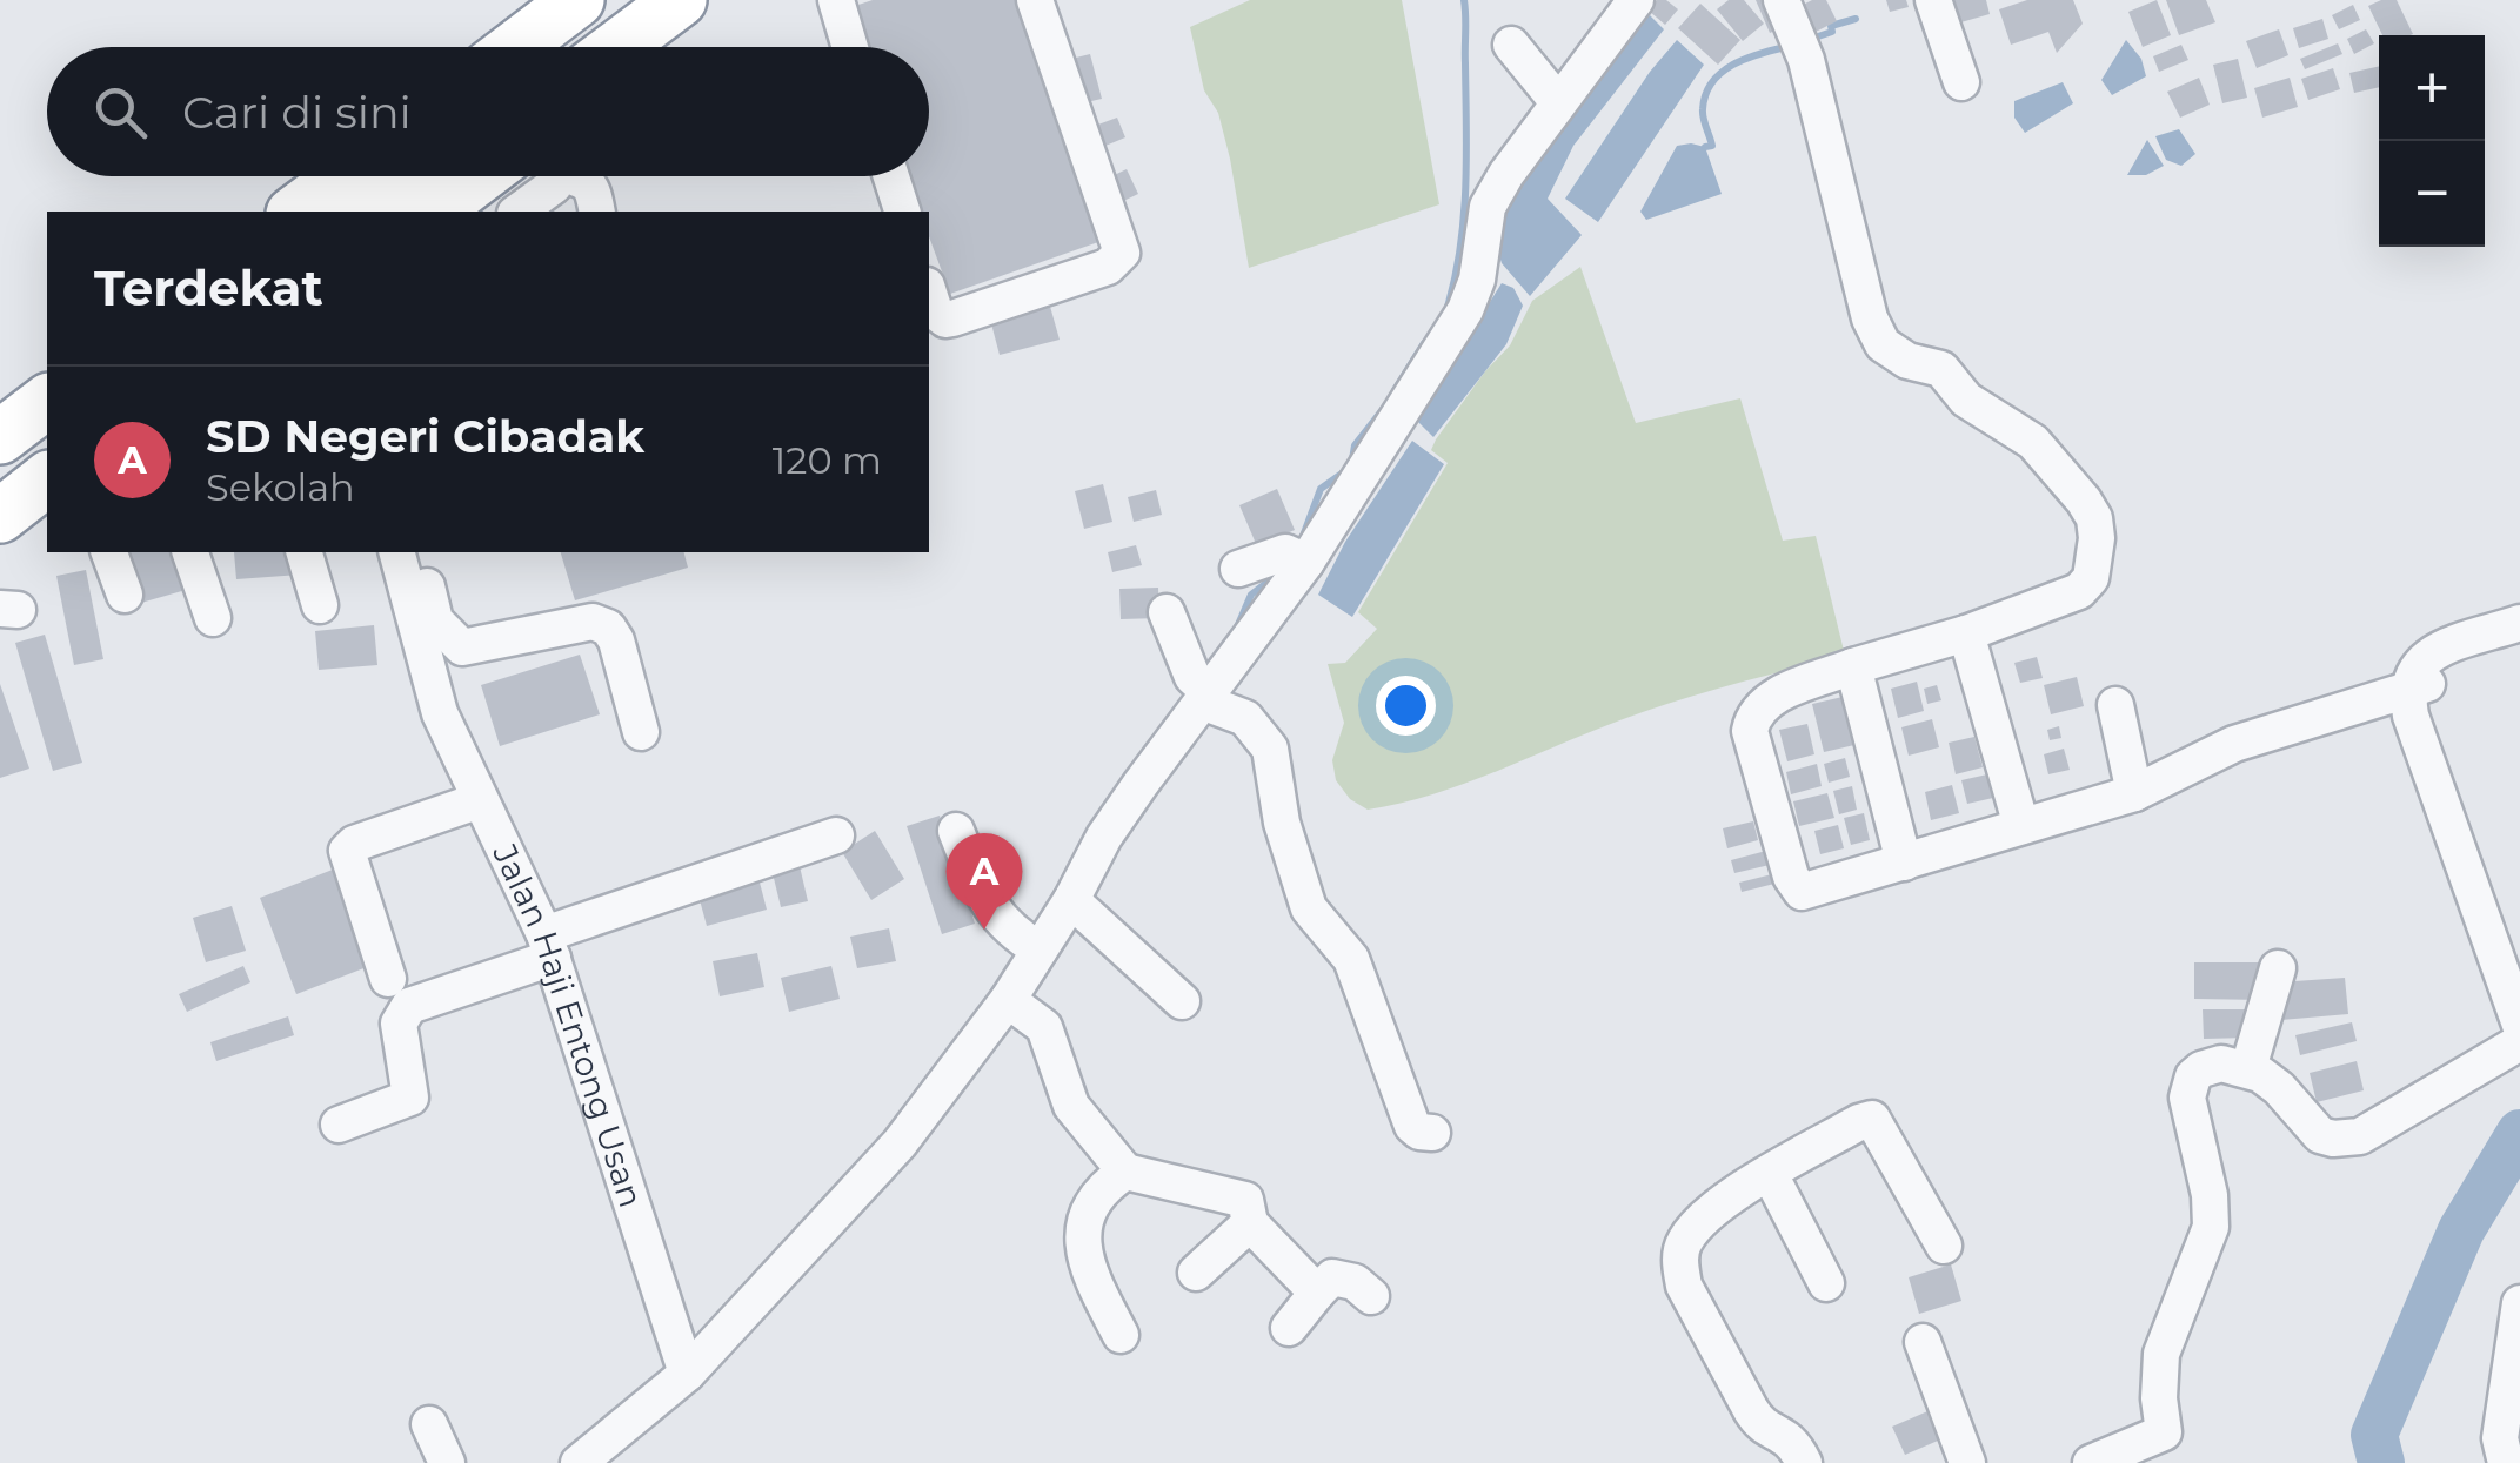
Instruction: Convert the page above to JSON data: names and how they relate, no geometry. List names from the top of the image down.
{
  "streets": {
    "street": ["Jalan Haji Entong Usan"]
  },
  "page": {
    "map_buttons": ["+", "−"],
    "search": "Cari di sini",
    "heading": "Terdekat",
    "list": [
      {
        "mark": "A",
        "name": "SD Negeri Cibadak",
        "note": "Sekolah",
        "value": "120 m"
      }
    ],
    "pins": "A"
  }
}
